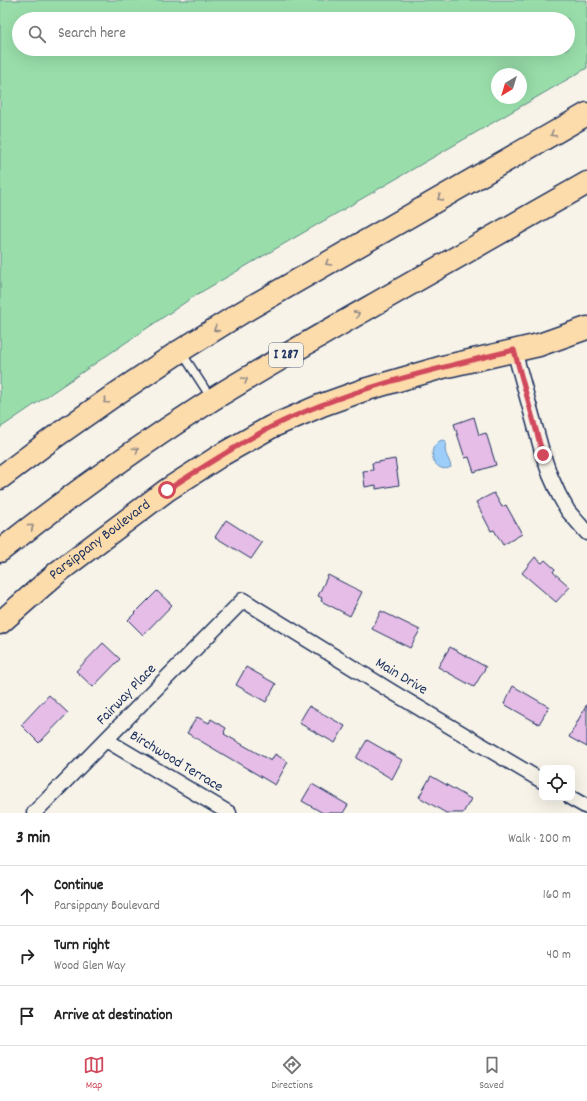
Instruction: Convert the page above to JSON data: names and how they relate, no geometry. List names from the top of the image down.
{
  "streets": {
    "main road": ["I 287", "Parsippany Boulevard"],
    "street": ["Main Drive", "Fairway Place", "Birchwood Terrace"]
  },
  "crossings": [
    ["Main Drive", "Fairway Place"],
    ["Fairway Place", "Birchwood Terrace"]
  ],
  "north": "bottom left",
  "page": {
    "search": "Search here",
    "heading": ["3 min", "Walk · 200 m"],
    "list": [
      ["Continue", "Parsippany Boulevard", "160 m"],
      ["Turn right", "Wood Glen Way", "40 m"],
      "Arrive at destination"
    ],
    "nav": ["Map", "Directions", "Saved"]
  }
}
